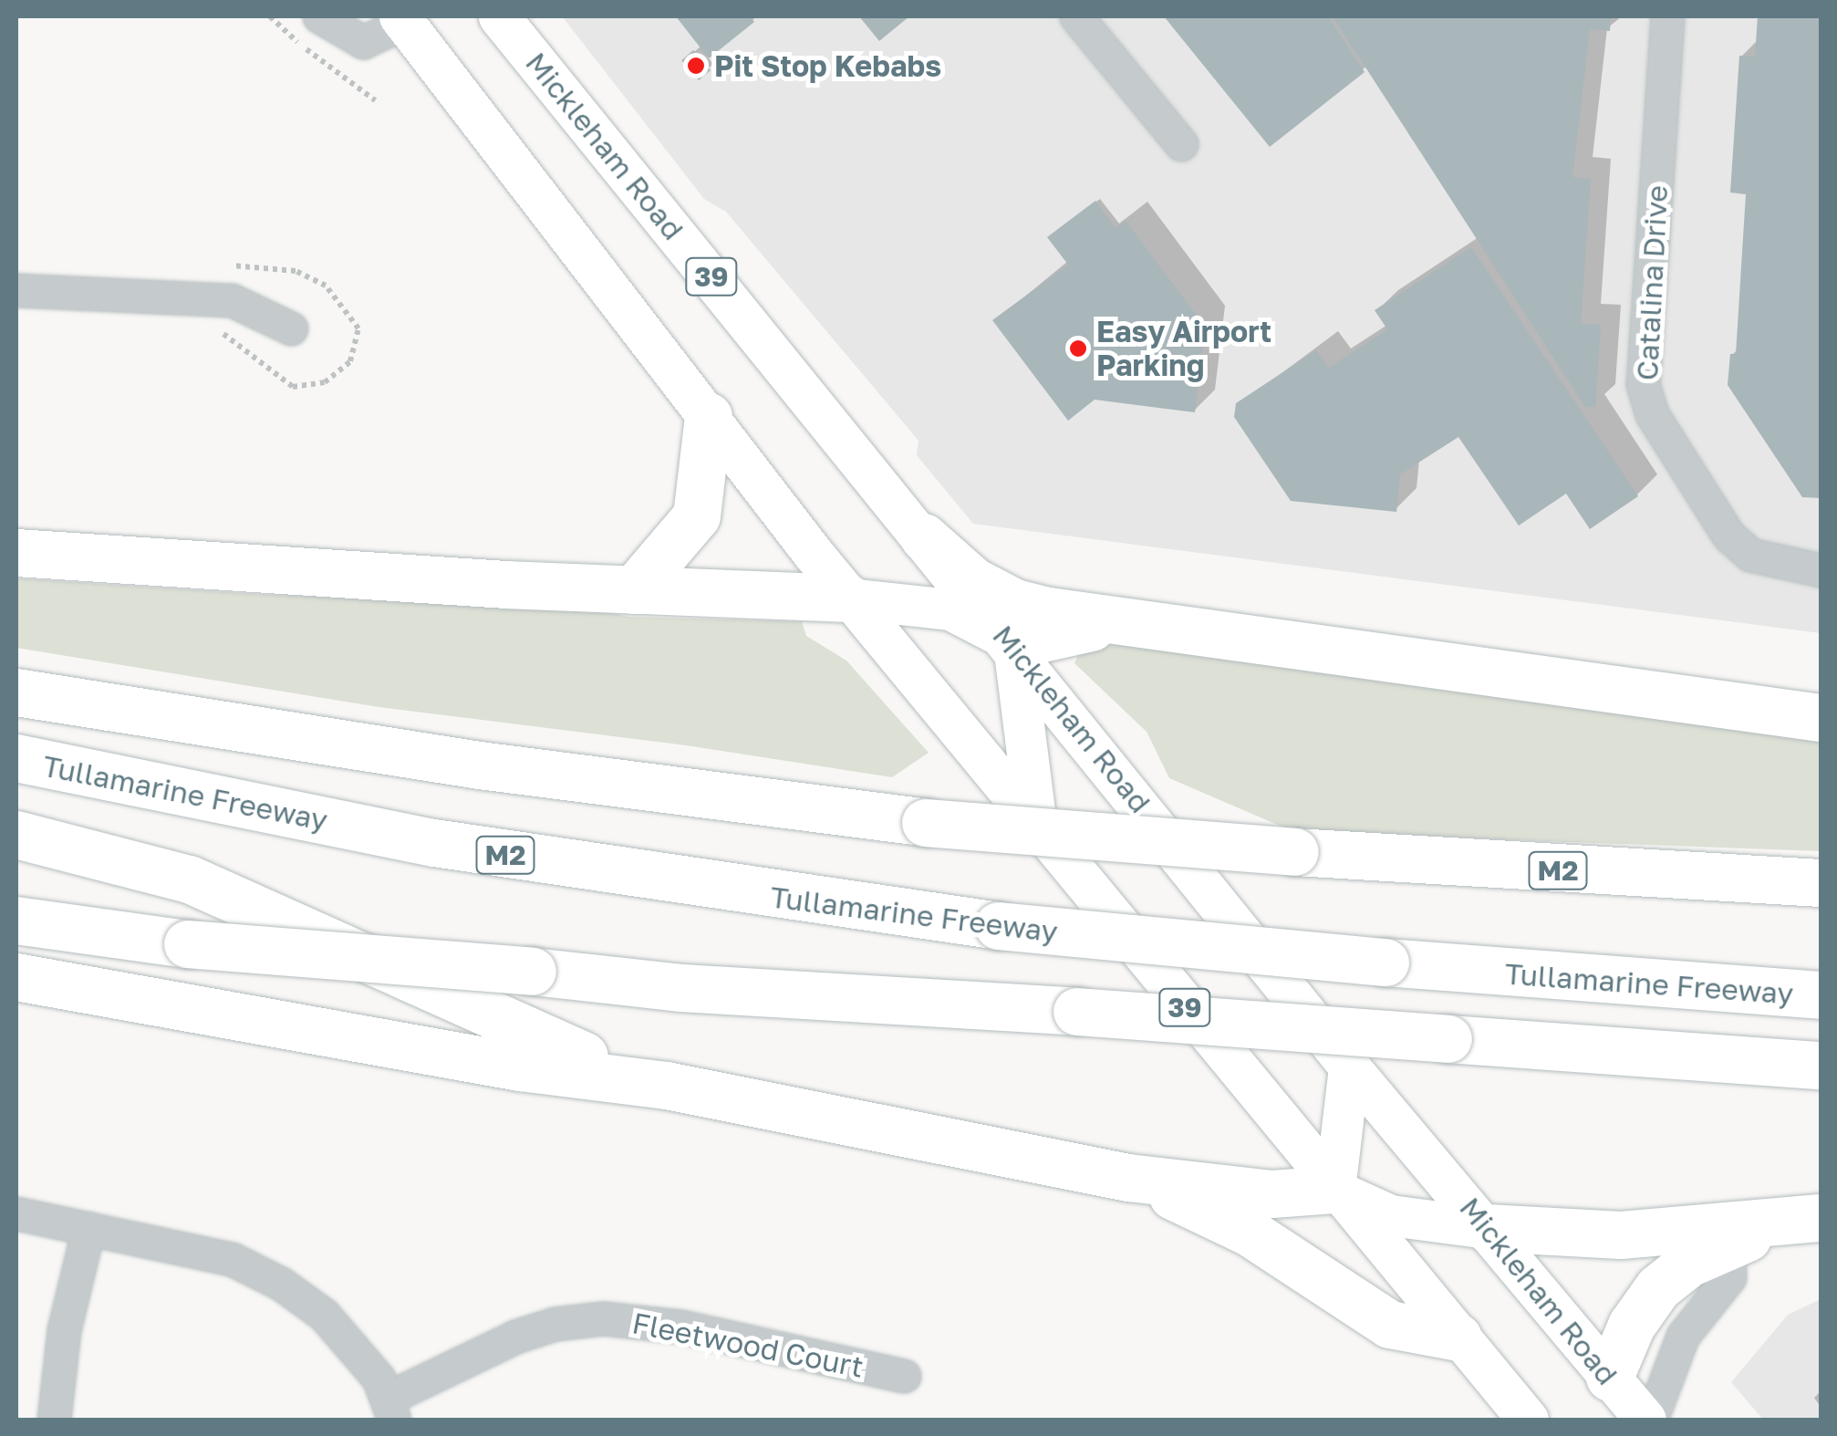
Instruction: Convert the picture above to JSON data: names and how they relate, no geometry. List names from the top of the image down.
{
  "streets": {
    "highway": ["Tullamarine Freeway", "M2"],
    "main road": ["Mickleham Road", "39"],
    "street": ["Catalina Drive", "Fleetwood Court"]
  },
  "places": ["Pit Stop Kebabs", "Easy Airport Parking"]
}
